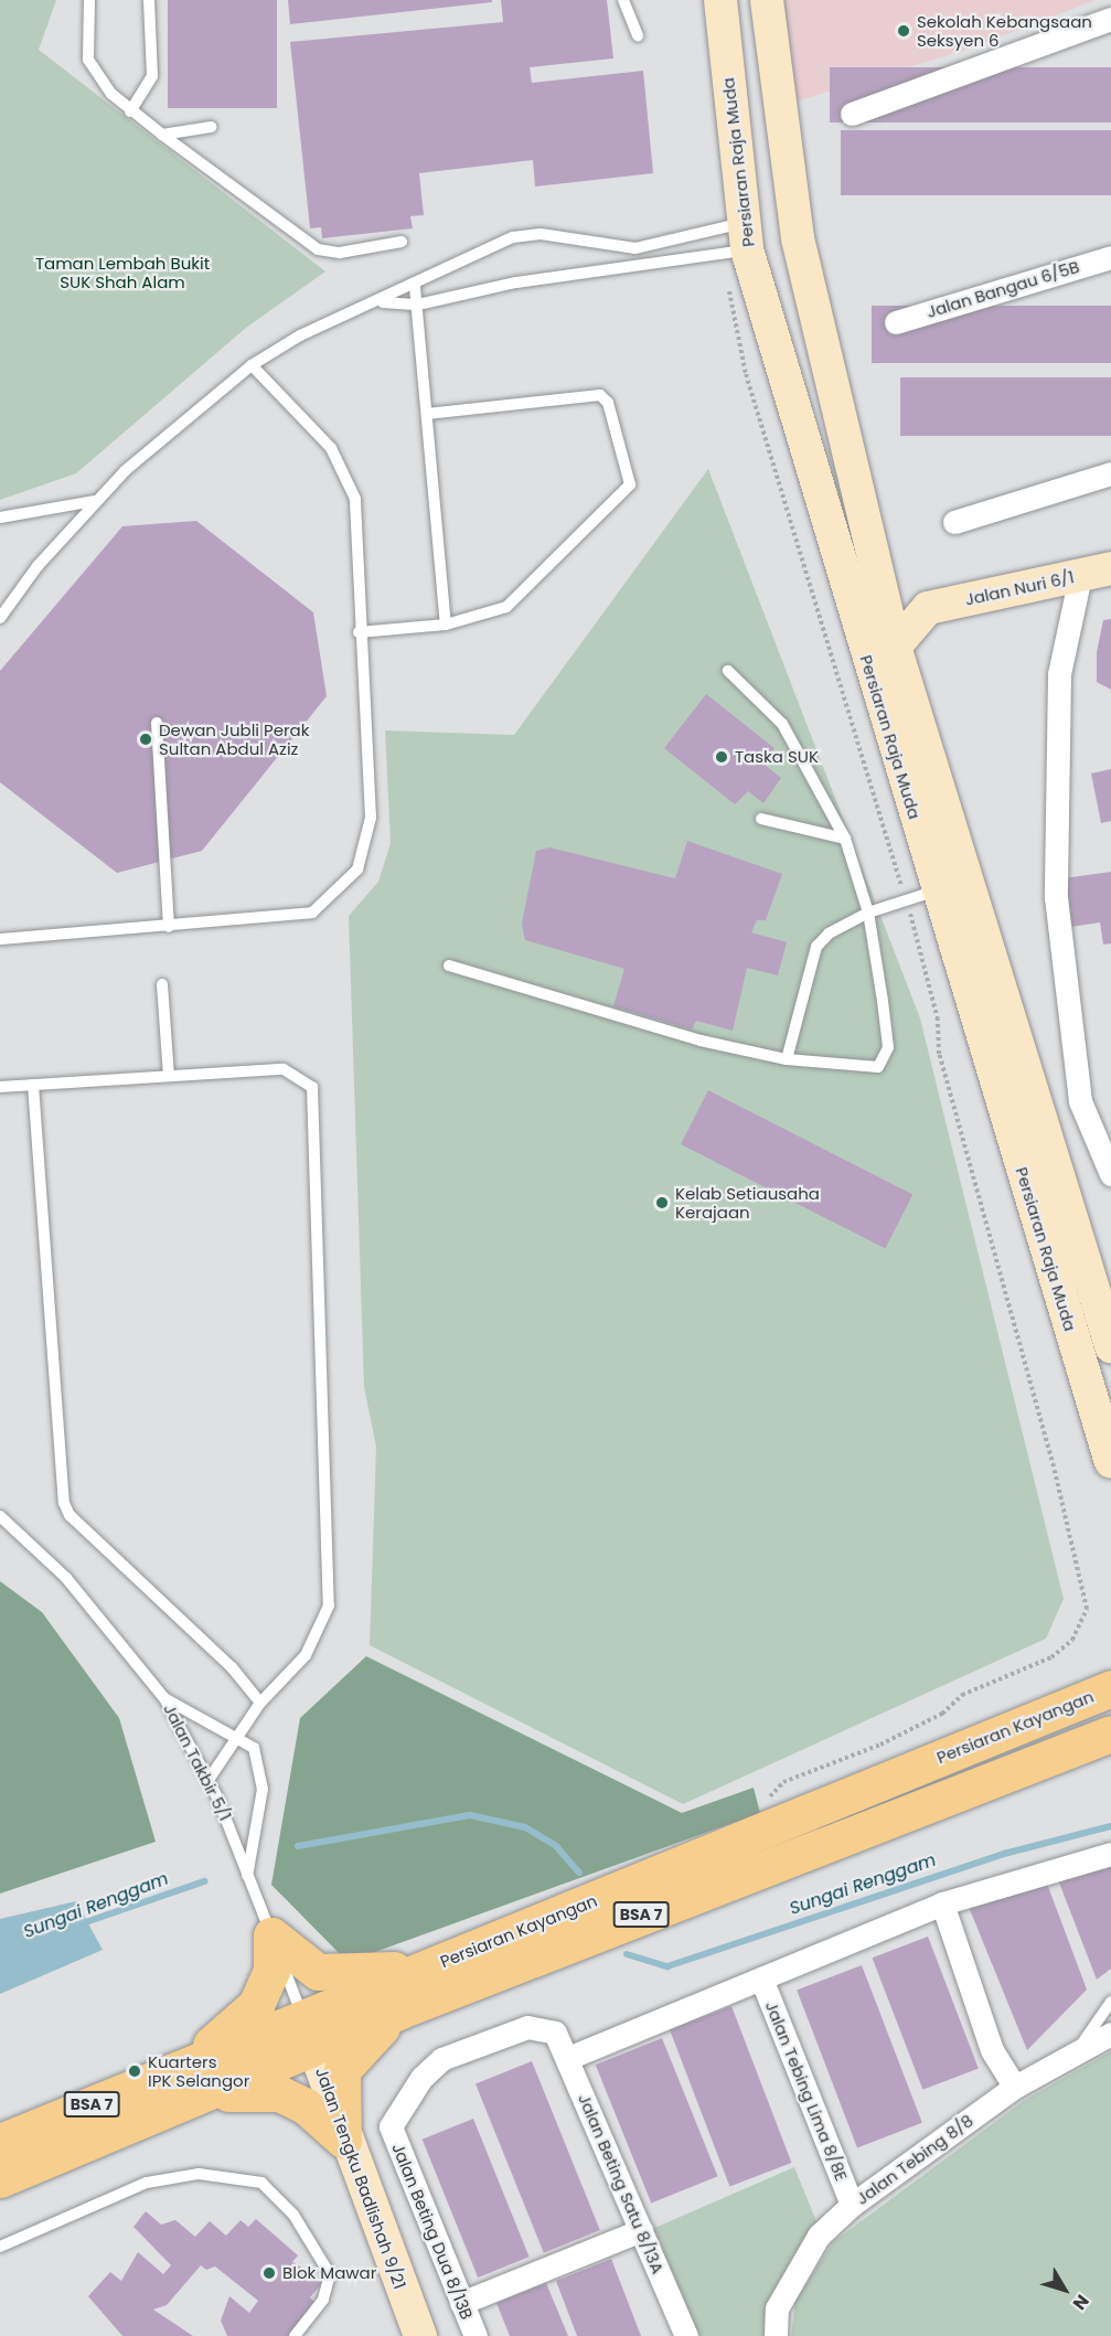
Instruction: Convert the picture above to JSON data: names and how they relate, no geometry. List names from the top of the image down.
{
  "streets": {
    "main road": [
      "Persiaran Raja Muda",
      "Jalan Nuri 6/1",
      "Persiaran Kayangan",
      "BSA 7",
      "Jalan Tengku Badlishah 9/21"
    ],
    "street": [
      "Jalan Bangau 6/5B",
      "Jalan Tebing Lima 8/8E",
      "Jalan Tebing 8/8",
      "Jalan Beting Satu 8/13A",
      "Jalan Beting Dua 8/13B"
    ],
    "lane": ["Jalan Takbir 5/1"]
  },
  "crossings": [
    ["Persiaran Kayangan", "Jalan Takbir 5/1"],
    ["Persiaran Kayangan", "BSA 7"],
    ["Persiaran Kayangan", "Jalan Tengku Badlishah 9/21"],
    ["Jalan Takbir 5/1", "Jalan Tengku Badlishah 9/21"],
    ["Jalan Tebing Lima 8/8E", "Jalan Tebing 8/8"],
    ["Jalan Beting Satu 8/13A", "Jalan Beting Dua 8/13B"]
  ],
  "water": ["Sungai Renggam"],
  "parks": ["Taman Lembah Bukit SUK Shah Alam"],
  "places": [
    "Sekolah Kebangsaan Seksyen 6",
    "Dewan Jubli Perak Sultan Abdul Aziz",
    "Taska SUK",
    "Kelab Setiausaha Kerajaan",
    "Kuarters IPK Selangor",
    "Blok Mawar"
  ],
  "north": "bottom right"
}
